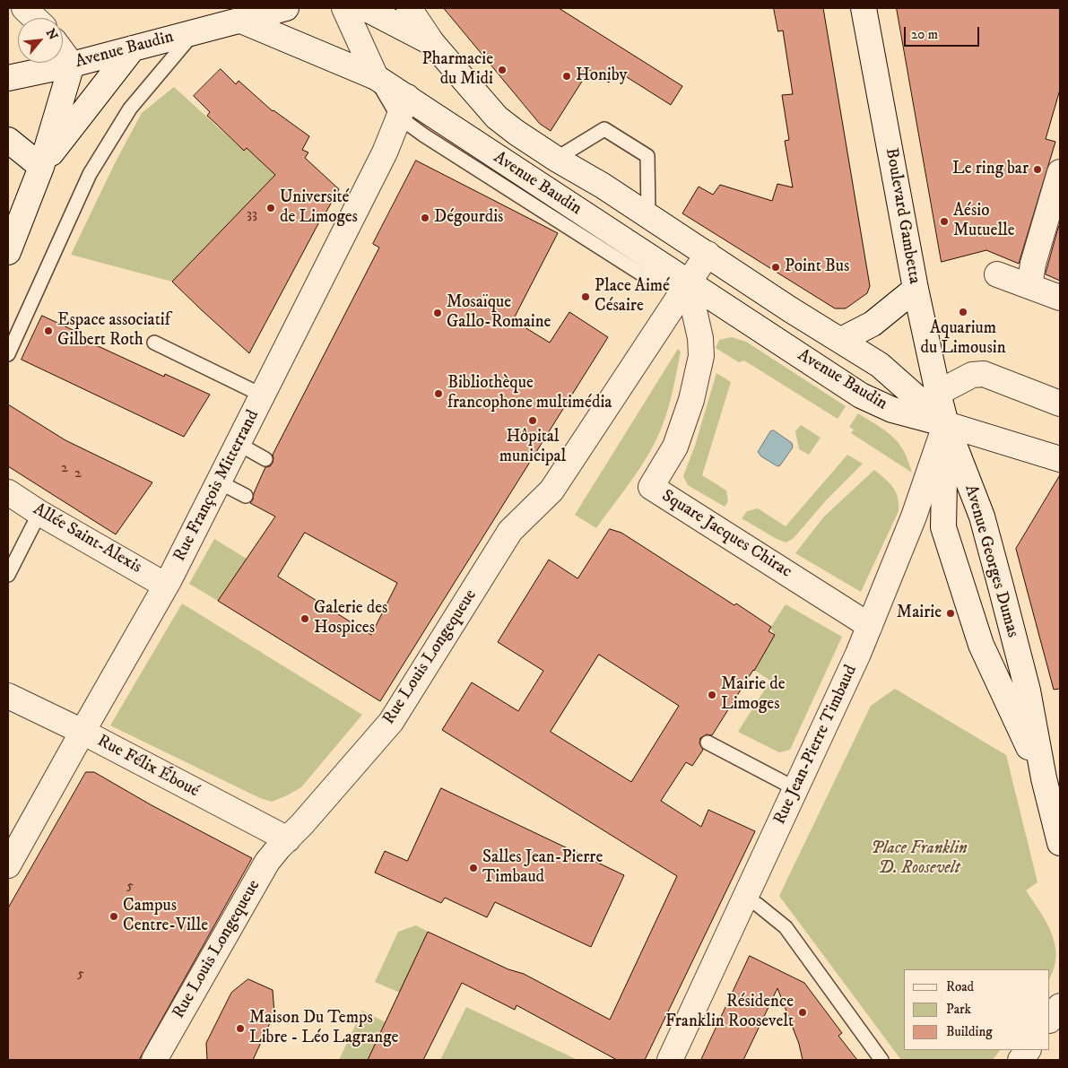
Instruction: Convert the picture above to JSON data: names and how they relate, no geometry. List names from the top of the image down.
{
  "streets": {
    "street": [
      "Avenue Baudin",
      "Boulevard Gambetta",
      "Rue François Mitterrand",
      "Square Jacques Chirac",
      "Allée Saint-Alexis",
      "Avenue Georges Dumas",
      "Rue Louis Longequeue",
      "Rue Jean-Pierre Timbaud",
      "Rue Félix Éboué"
    ]
  },
  "crossings": [
    ["Avenue Baudin", "Boulevard Gambetta"],
    ["Avenue Baudin", "Rue François Mitterrand"],
    ["Avenue Baudin", "Square Jacques Chirac"],
    ["Avenue Baudin", "Avenue Georges Dumas"],
    ["Avenue Baudin", "Rue Louis Longequeue"],
    ["Avenue Baudin", "Rue Jean-Pierre Timbaud"],
    ["Boulevard Gambetta", "Avenue Georges Dumas"],
    ["Boulevard Gambetta", "Rue Jean-Pierre Timbaud"],
    ["Rue François Mitterrand", "Allée Saint-Alexis"],
    ["Rue François Mitterrand", "Rue Félix Éboué"],
    ["Square Jacques Chirac", "Rue Louis Longequeue"],
    ["Square Jacques Chirac", "Rue Jean-Pierre Timbaud"],
    ["Avenue Georges Dumas", "Rue Jean-Pierre Timbaud"],
    ["Rue Louis Longequeue", "Rue Félix Éboué"]
  ],
  "parks": ["Place Franklin D. Roosevelt"],
  "places": [
    "Pharmacie du Midi",
    "Honiby",
    "Le ring bar",
    "Université de Limoges",
    "Dégourdis",
    "Aésio Mutuelle",
    "Point Bus",
    "Place Aimé Césaire",
    "Aquarium du Limousin",
    "Mosaïque Gallo-Romaine",
    "Espace associatif Gilbert Roth",
    "Bibliothèque francophone multimédia",
    "Hôpital municipal",
    "Mairie",
    "Galerie des Hospices",
    "Mairie de Limoges",
    "Salles Jean-Pierre Timbaud",
    "Campus Centre-Ville",
    "Résidence Franklin Roosevelt",
    "Maison Du Temps Libre - Léo Lagrange"
  ],
  "house_numbers": [
    "33",
    "2",
    "2",
    "5",
    "5"
  ],
  "legend": ["Road", "Park", "Building"],
  "scale_bar": "20 m",
  "north": "top right"
}
